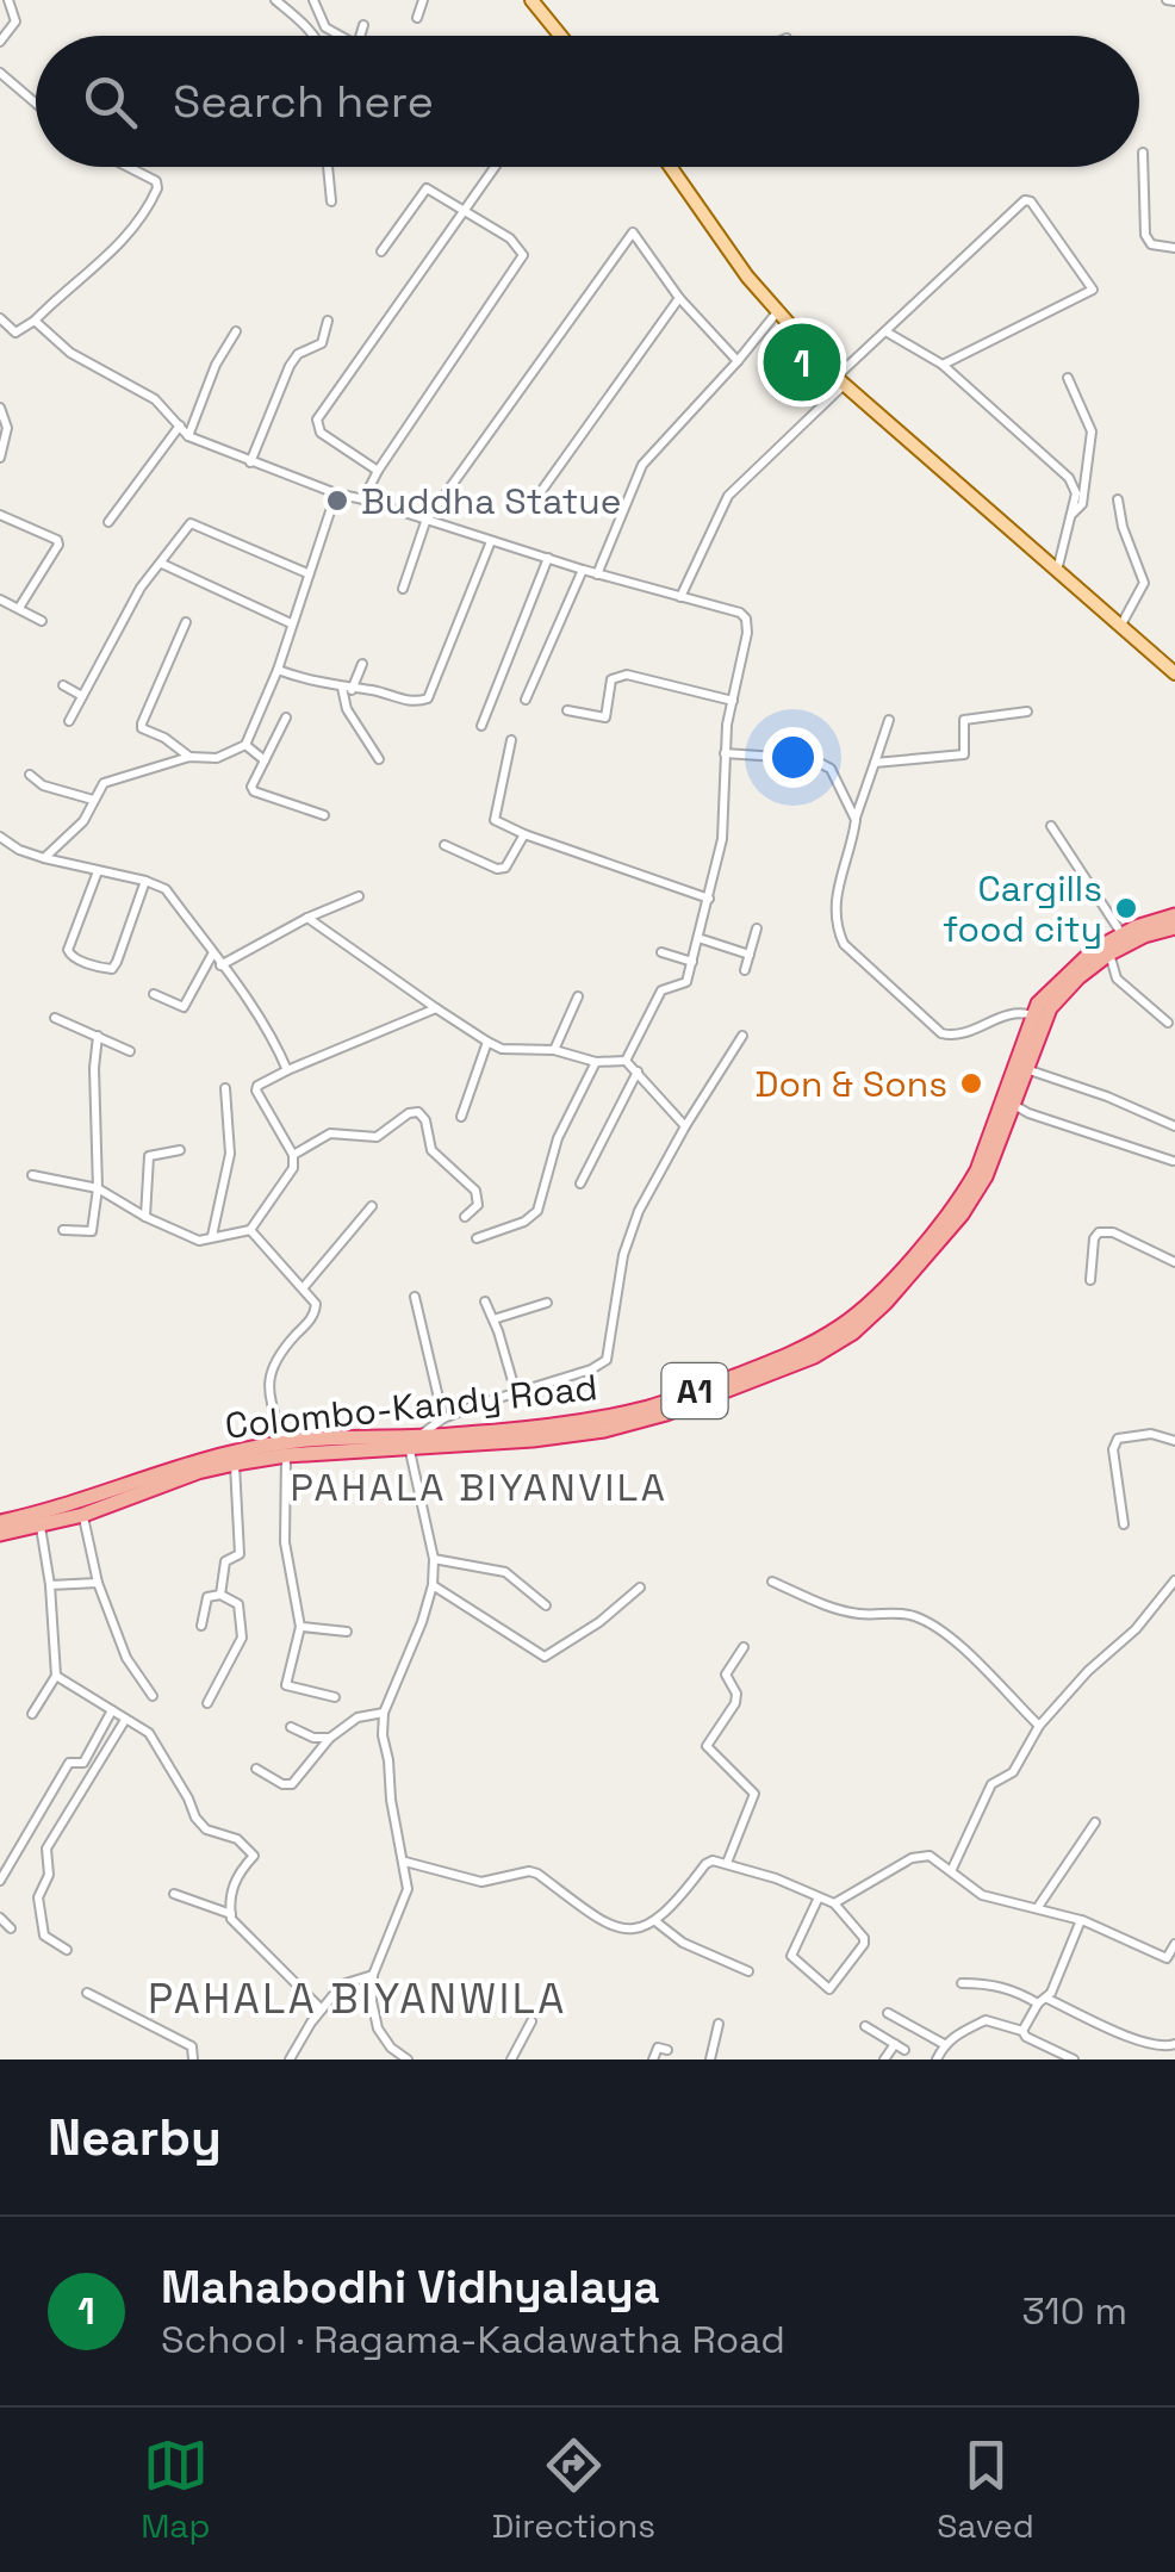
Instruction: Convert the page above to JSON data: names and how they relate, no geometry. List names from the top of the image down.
{
  "streets": {
    "highway": ["A1", "Colombo-Kandy Road"]
  },
  "districts": ["PAHALA BIYANVILA", "PAHALA BIYANWILA"],
  "places": ["Buddha Statue", "Cargills food city", "Don & Sons"],
  "page": {
    "search": "Search here",
    "pins": "1",
    "heading": "Nearby",
    "list": [
      {
        "mark": "1",
        "name": "Mahabodhi Vidhyalaya",
        "note": "School · Ragama-Kadawatha Road",
        "value": "310 m"
      }
    ],
    "nav": ["Map", "Directions", "Saved"]
  }
}
